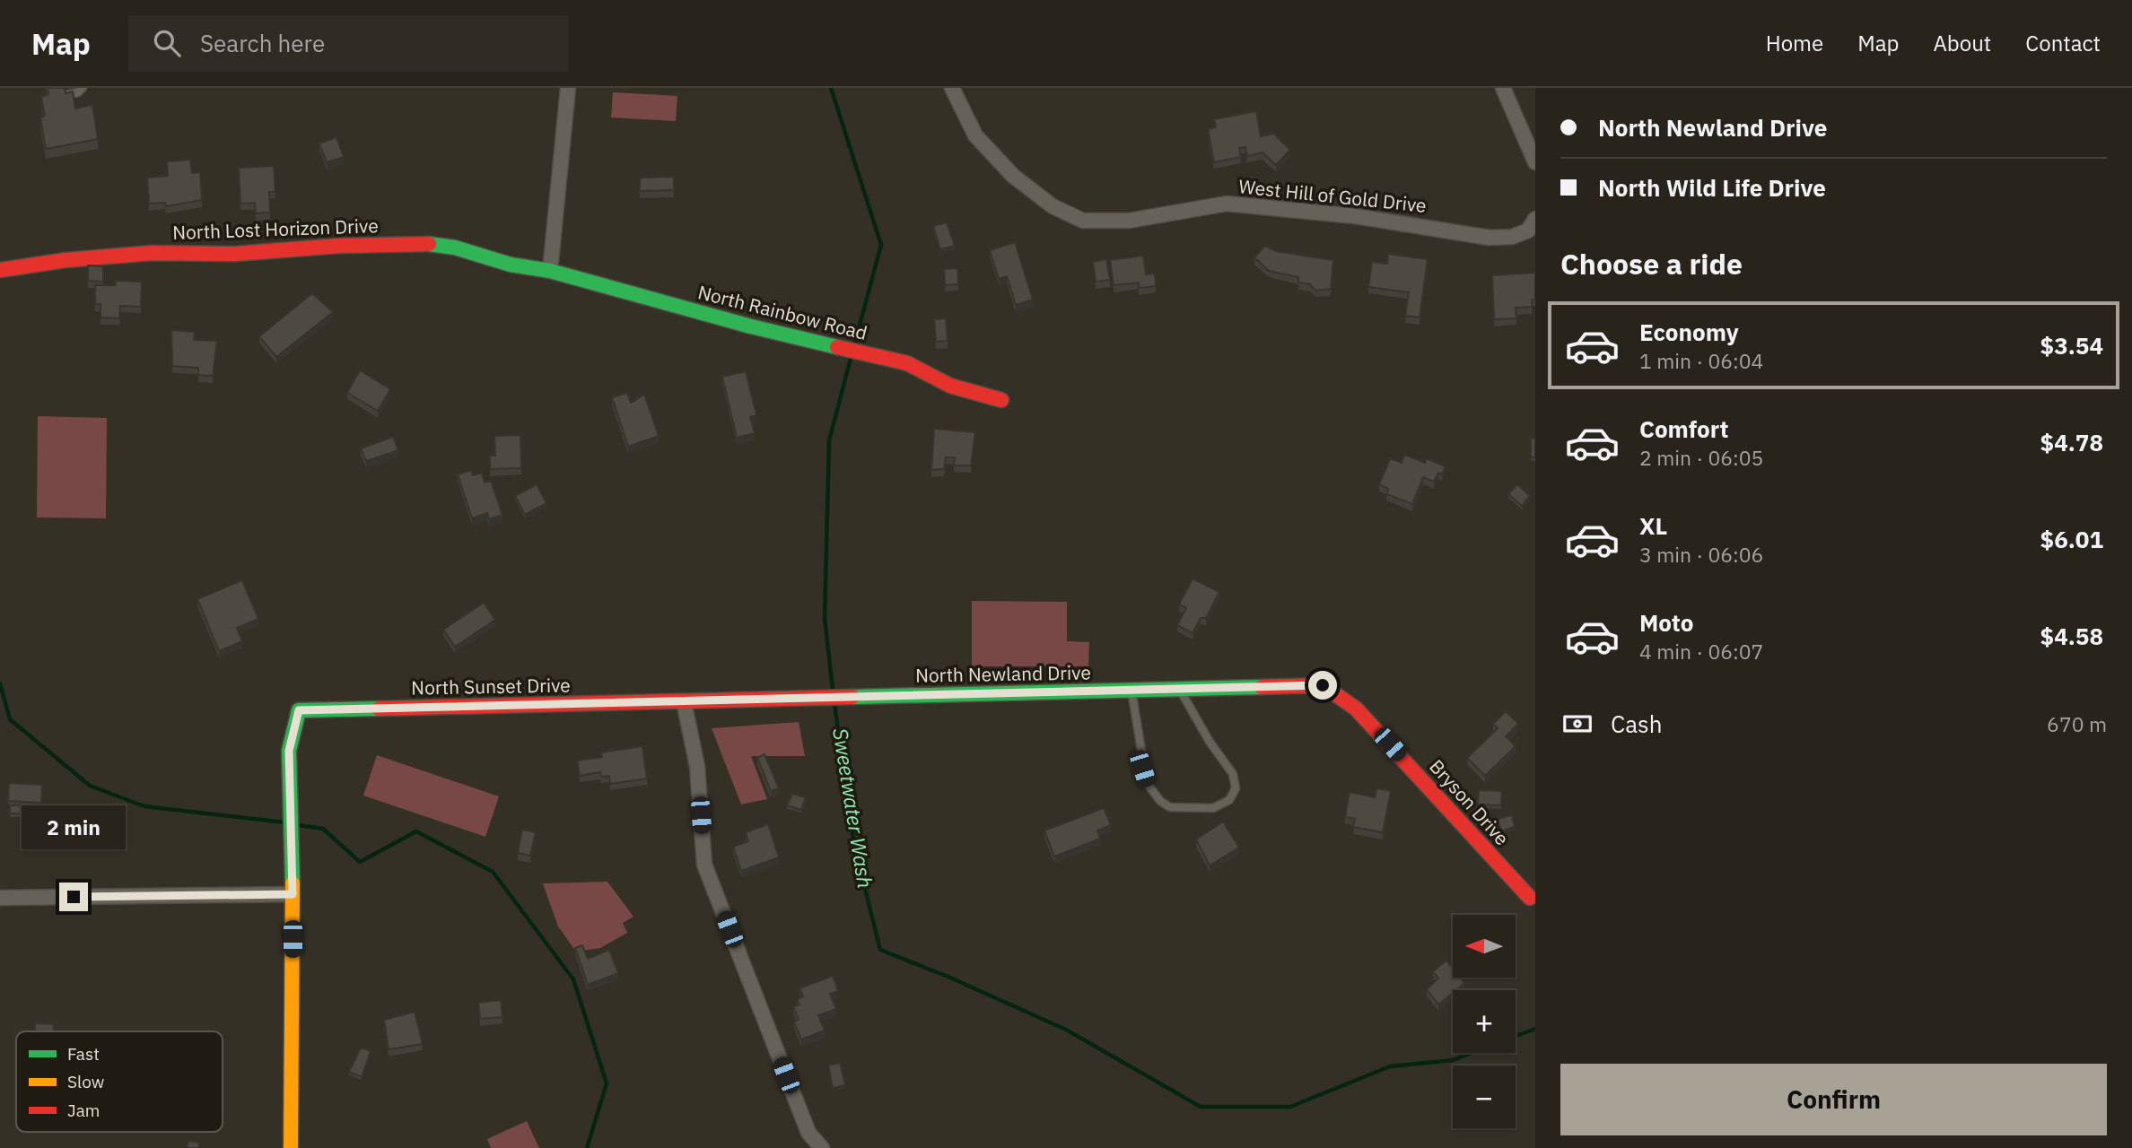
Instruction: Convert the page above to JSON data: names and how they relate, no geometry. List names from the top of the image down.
{
  "streets": {
    "street": [
      "West Hill of Gold Drive",
      "North Lost Horizon Drive",
      "North Rainbow Road",
      "North Newland Drive",
      "North Sunset Drive",
      "Bryson Drive"
    ]
  },
  "crossings": [
    ["North Lost Horizon Drive", "North Rainbow Road"],
    ["North Newland Drive", "North Sunset Drive"],
    ["North Newland Drive", "Bryson Drive"]
  ],
  "water": ["Sweetwater Wash"],
  "legend": ["Fast", "Slow", "Jam"],
  "north": "left",
  "page": {
    "header": "Map",
    "search": "Search here",
    "nav": [
      "Home",
      "Map",
      "About",
      "Contact"
    ],
    "banner": ["North Newland Drive", "North Wild Life Drive"],
    "heading": "Choose a ride",
    "list": [
      {
        "name": "Economy",
        "note": "1 min · 06:04",
        "value": "$3.54"
      },
      {
        "name": "Comfort",
        "note": "2 min · 06:05",
        "value": "$4.78"
      },
      {
        "name": "XL",
        "note": "3 min · 06:06",
        "value": "$6.01"
      },
      {
        "name": "Moto",
        "note": "4 min · 06:07",
        "value": "$4.58"
      }
    ],
    "pay": ["Cash", "670 m"],
    "bubble": "2 min",
    "map_buttons": ["+", "−"],
    "buttons": "Confirm"
  }
}
